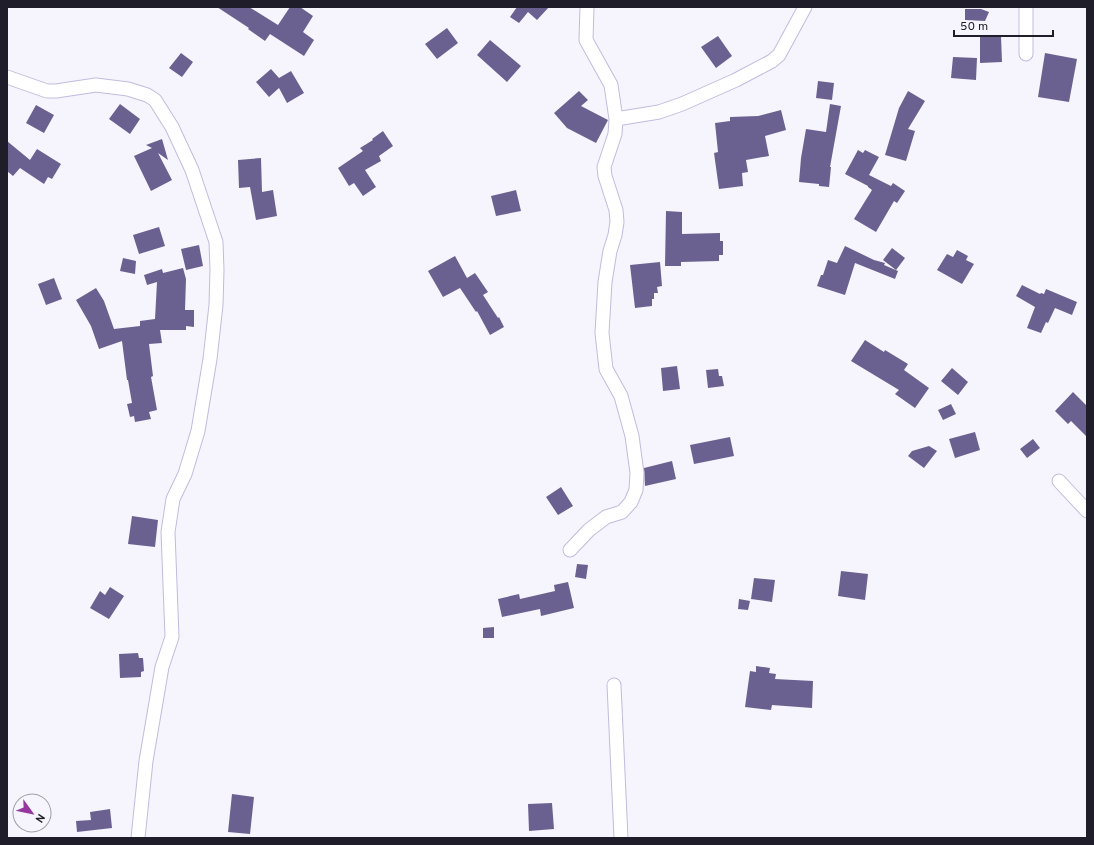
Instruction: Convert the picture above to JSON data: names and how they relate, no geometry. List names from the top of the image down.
{
  "scale_bar": "50 m",
  "north": "bottom right"
}
